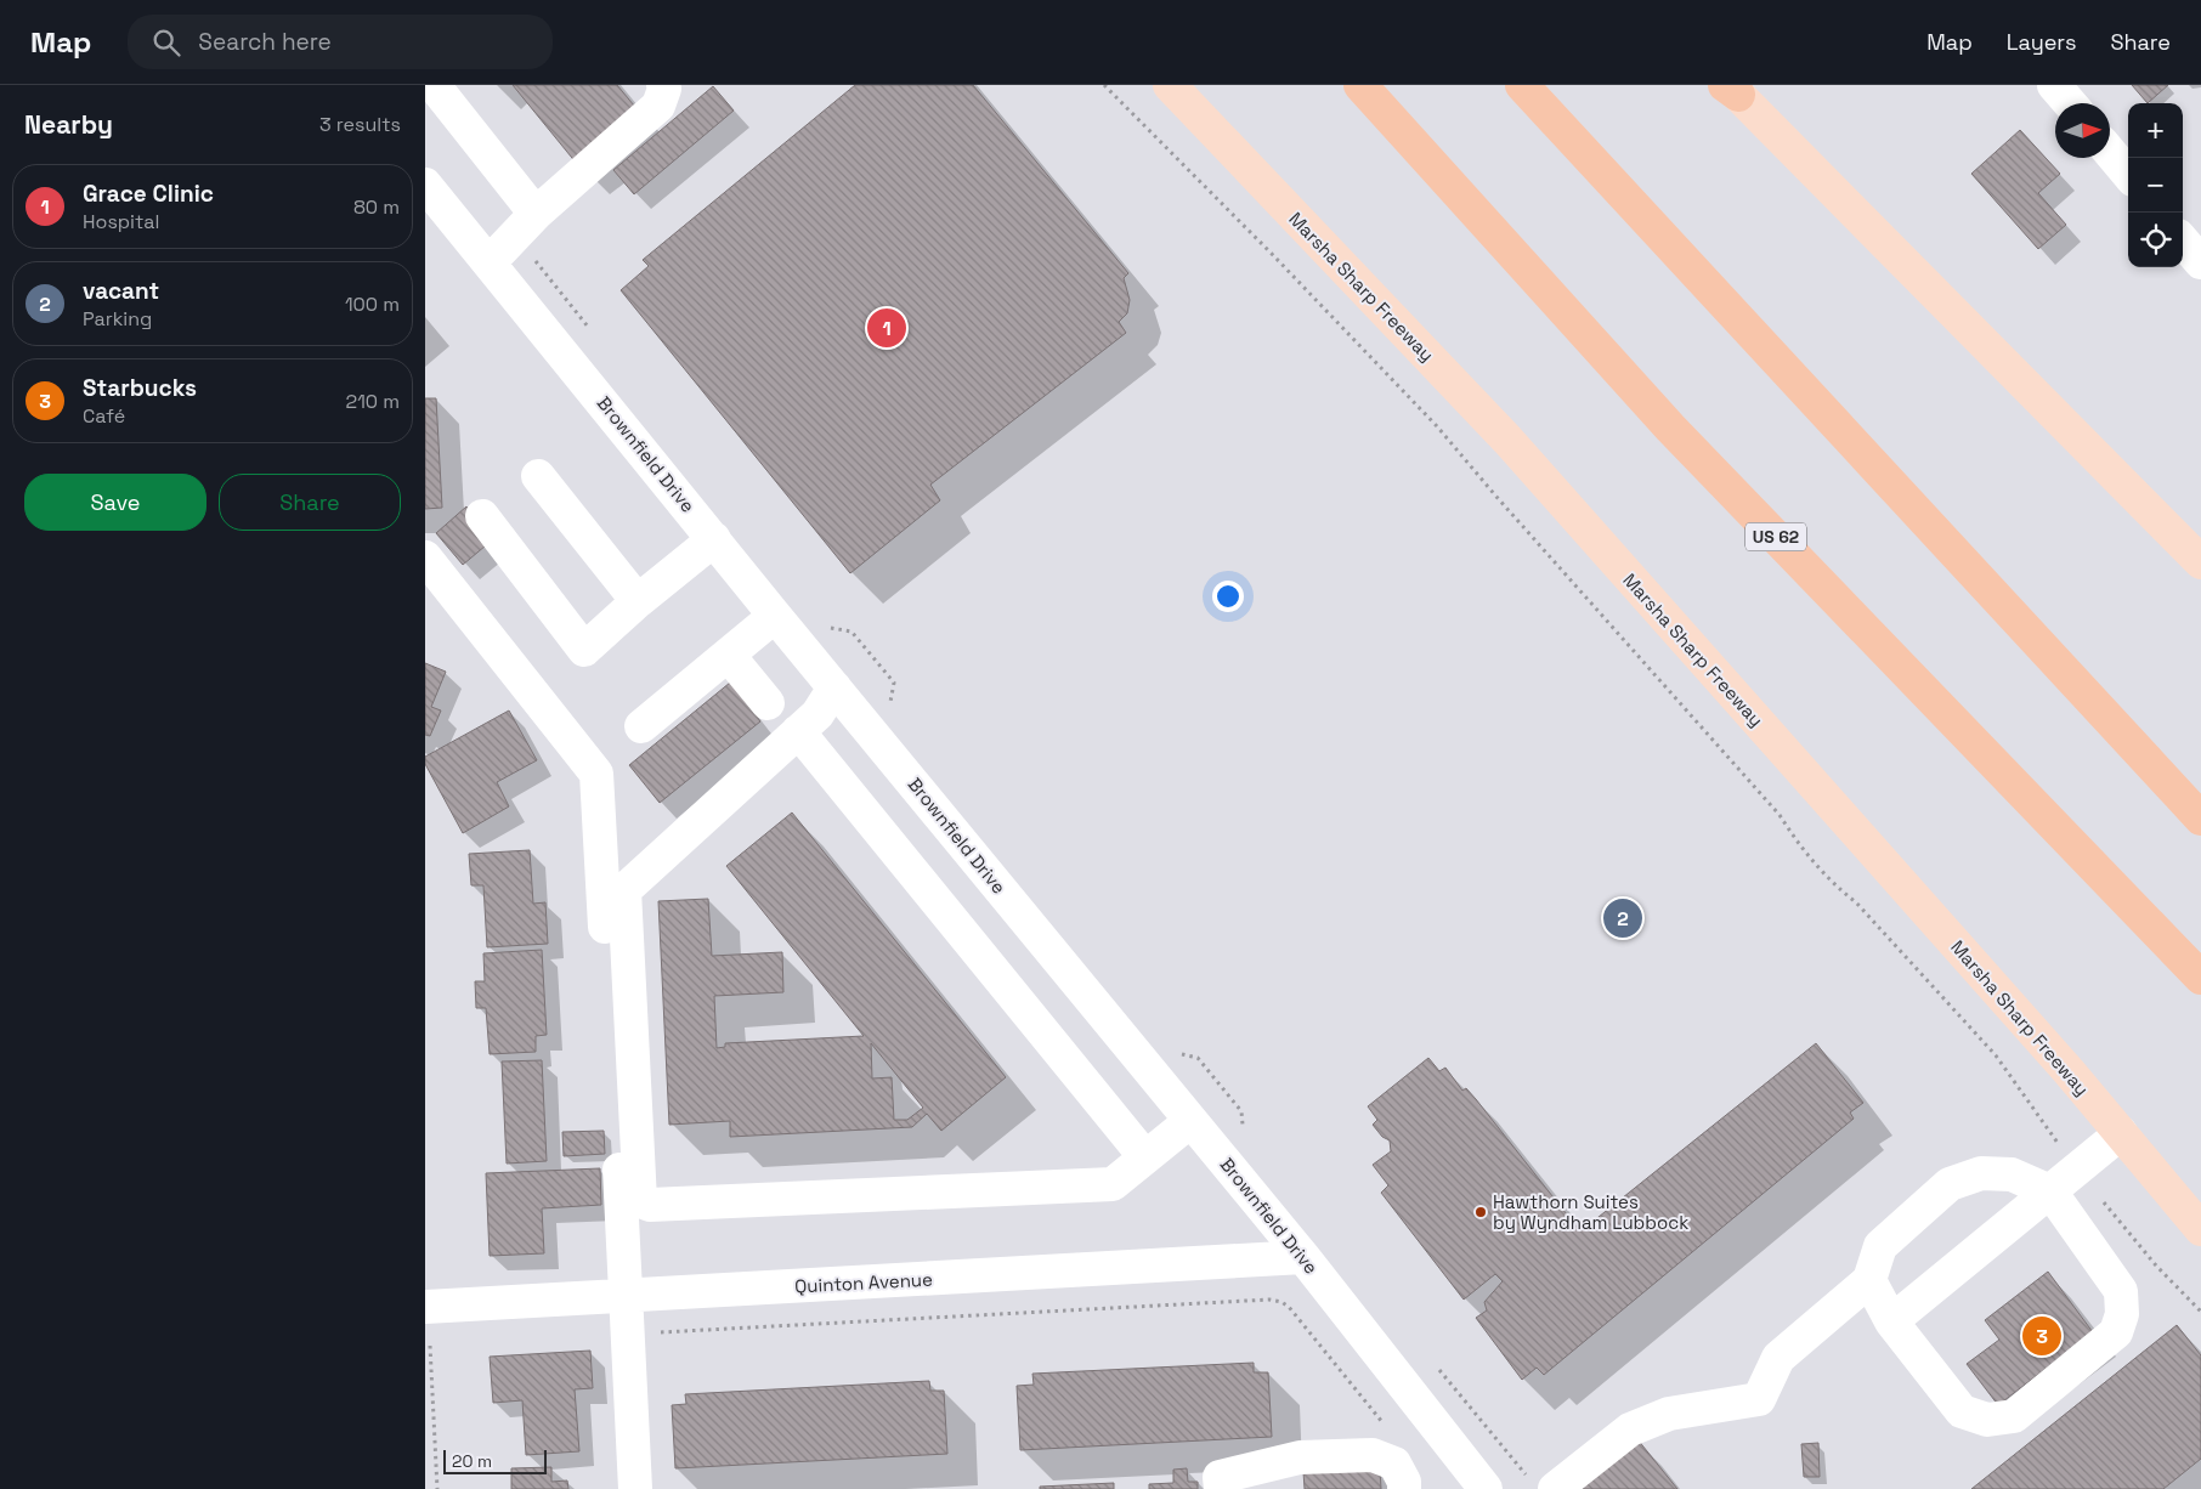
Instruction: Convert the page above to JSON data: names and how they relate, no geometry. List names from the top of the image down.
{
  "streets": {
    "highway": ["US 62"],
    "main road": ["Marsha Sharp Freeway"],
    "street": ["Brownfield Drive", "Quinton Avenue"]
  },
  "crossings": [
    ["Brownfield Drive", "Quinton Avenue"]
  ],
  "places": ["Hawthorn Suites by Wyndham Lubbock"],
  "scale_bar": "20 m",
  "north": "right",
  "page": {
    "header": "Map",
    "search": "Search here",
    "nav": ["Map", "Layers", "Share"],
    "heading": ["Nearby", "3 results"],
    "map_buttons": ["+", "−"],
    "list": [
      {
        "mark": "1",
        "name": "Grace Clinic",
        "note": "Hospital",
        "value": "80 m"
      },
      {
        "mark": "2",
        "name": "vacant",
        "note": "Parking",
        "value": "100 m"
      },
      {
        "mark": "3",
        "name": "Starbucks",
        "note": "Café",
        "value": "210 m"
      }
    ],
    "pins": ["1", "2", "3"],
    "buttons": ["Save", "Share"],
    "scale": "20 m"
  }
}
